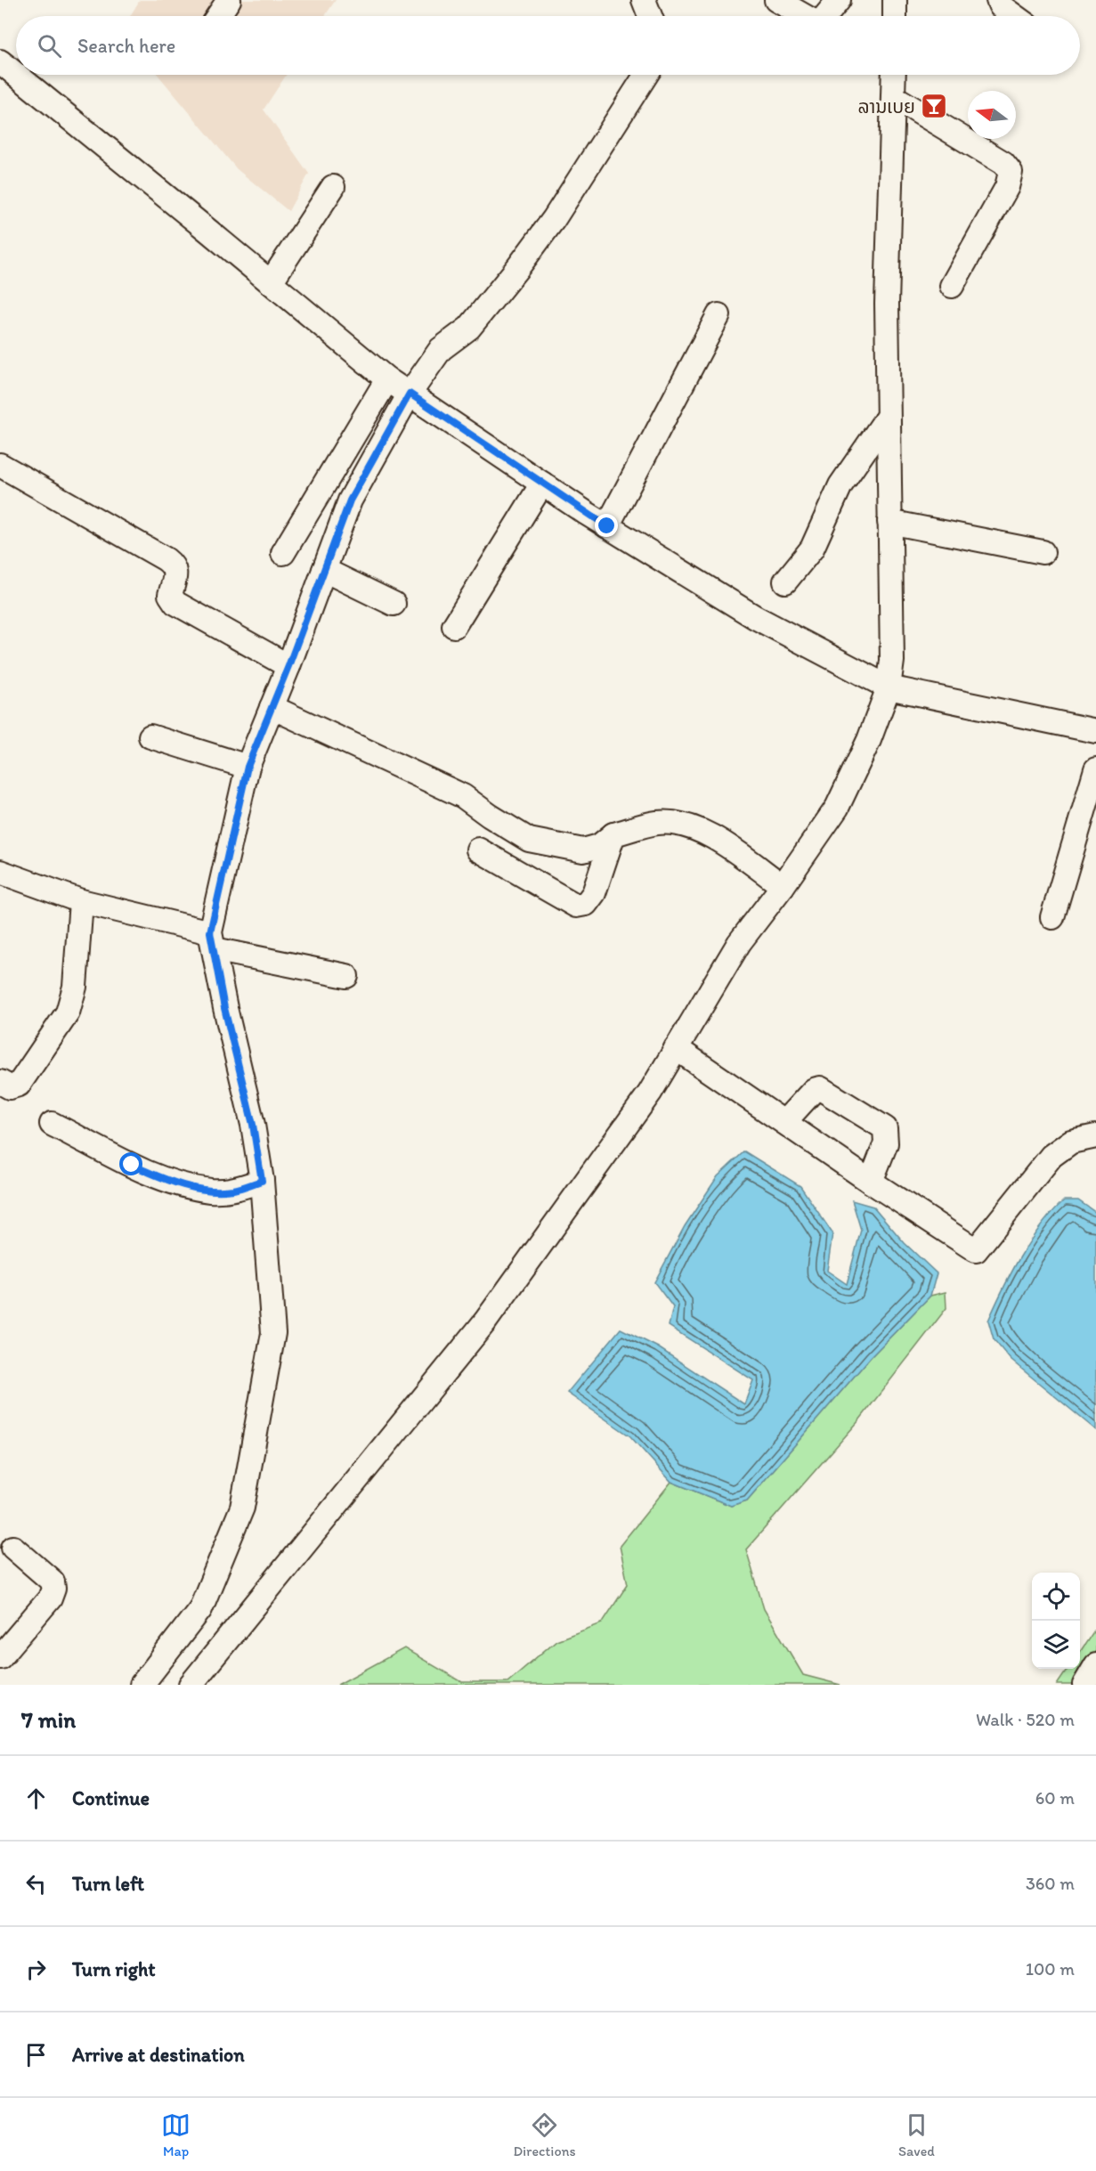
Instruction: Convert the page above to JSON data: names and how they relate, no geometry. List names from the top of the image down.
{
  "places": {
    "bar": ["ລານເບຍ"]
  },
  "north": "left",
  "page": {
    "search": "Search here",
    "heading": ["7 min", "Walk · 520 m"],
    "list": [
      ["Continue", "60 m"],
      ["Turn left", "360 m"],
      ["Turn right", "100 m"],
      "Arrive at destination"
    ],
    "nav": ["Map", "Directions", "Saved"]
  }
}
